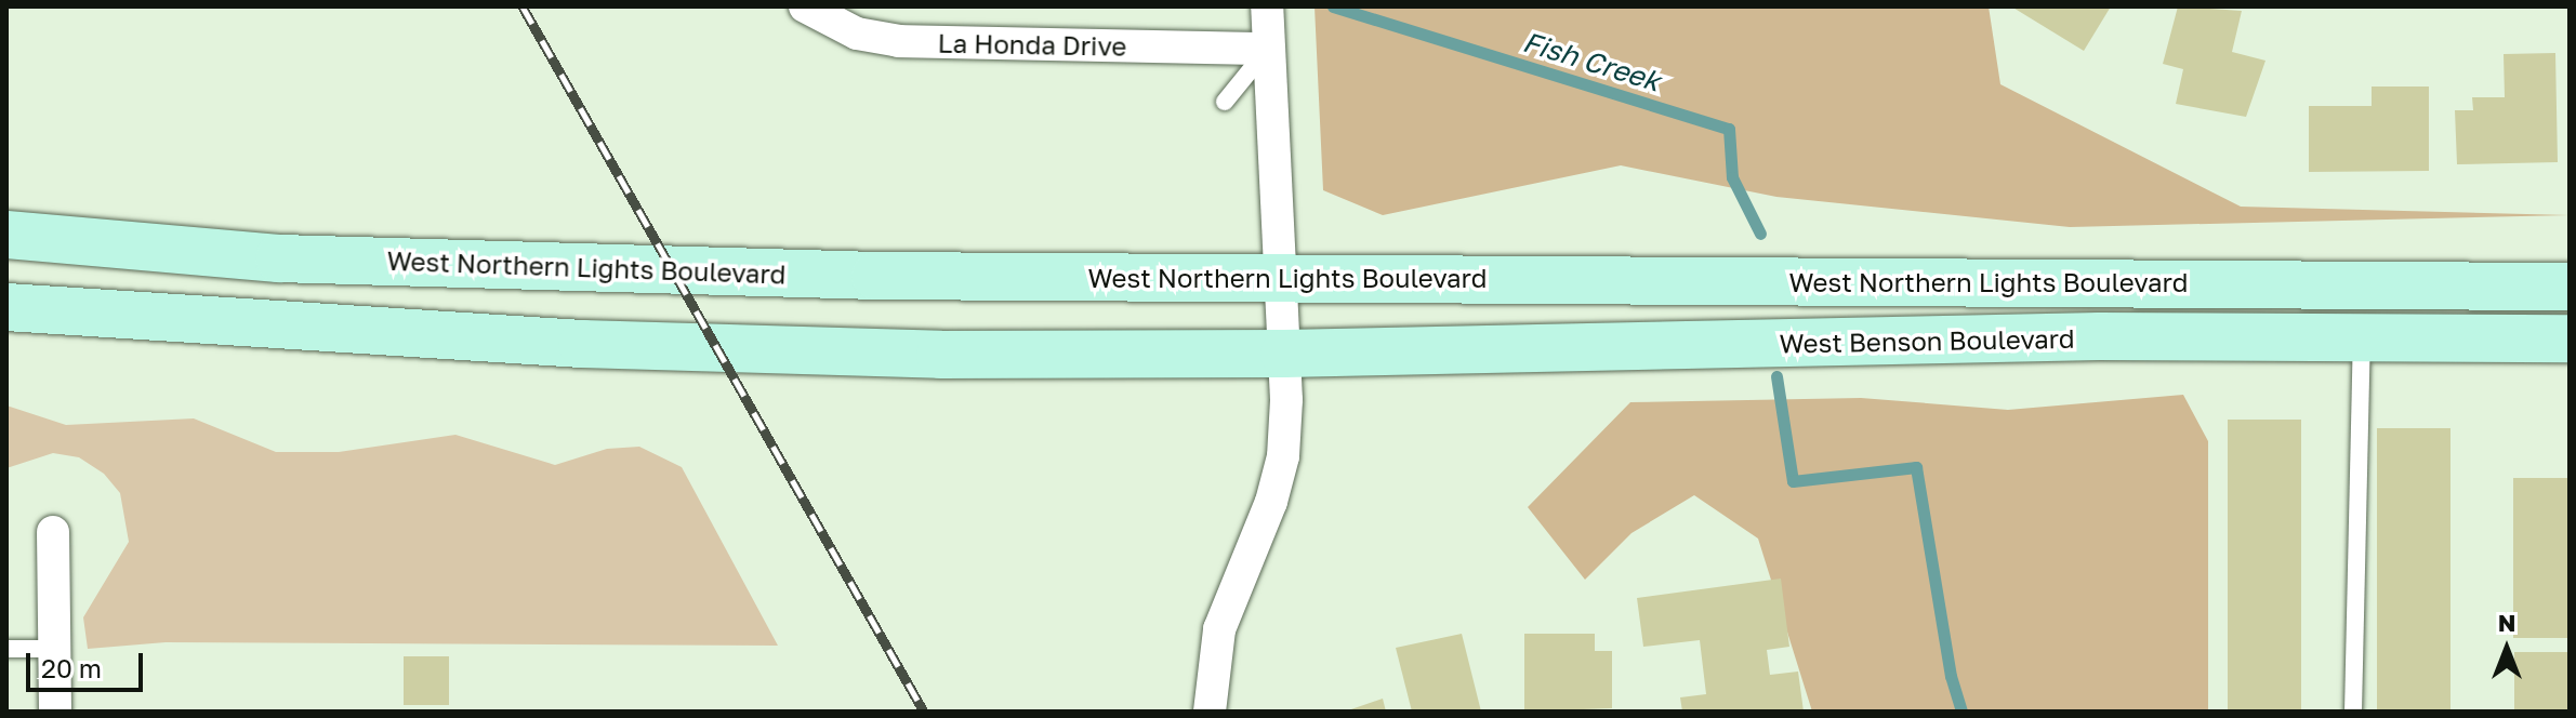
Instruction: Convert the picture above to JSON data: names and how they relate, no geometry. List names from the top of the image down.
{
  "streets": {
    "main road": ["West Northern Lights Boulevard", "West Benson Boulevard"],
    "street": ["La Honda Drive"]
  },
  "water": ["Fish Creek"],
  "scale_bar": "20 m",
  "north": "top"
}
